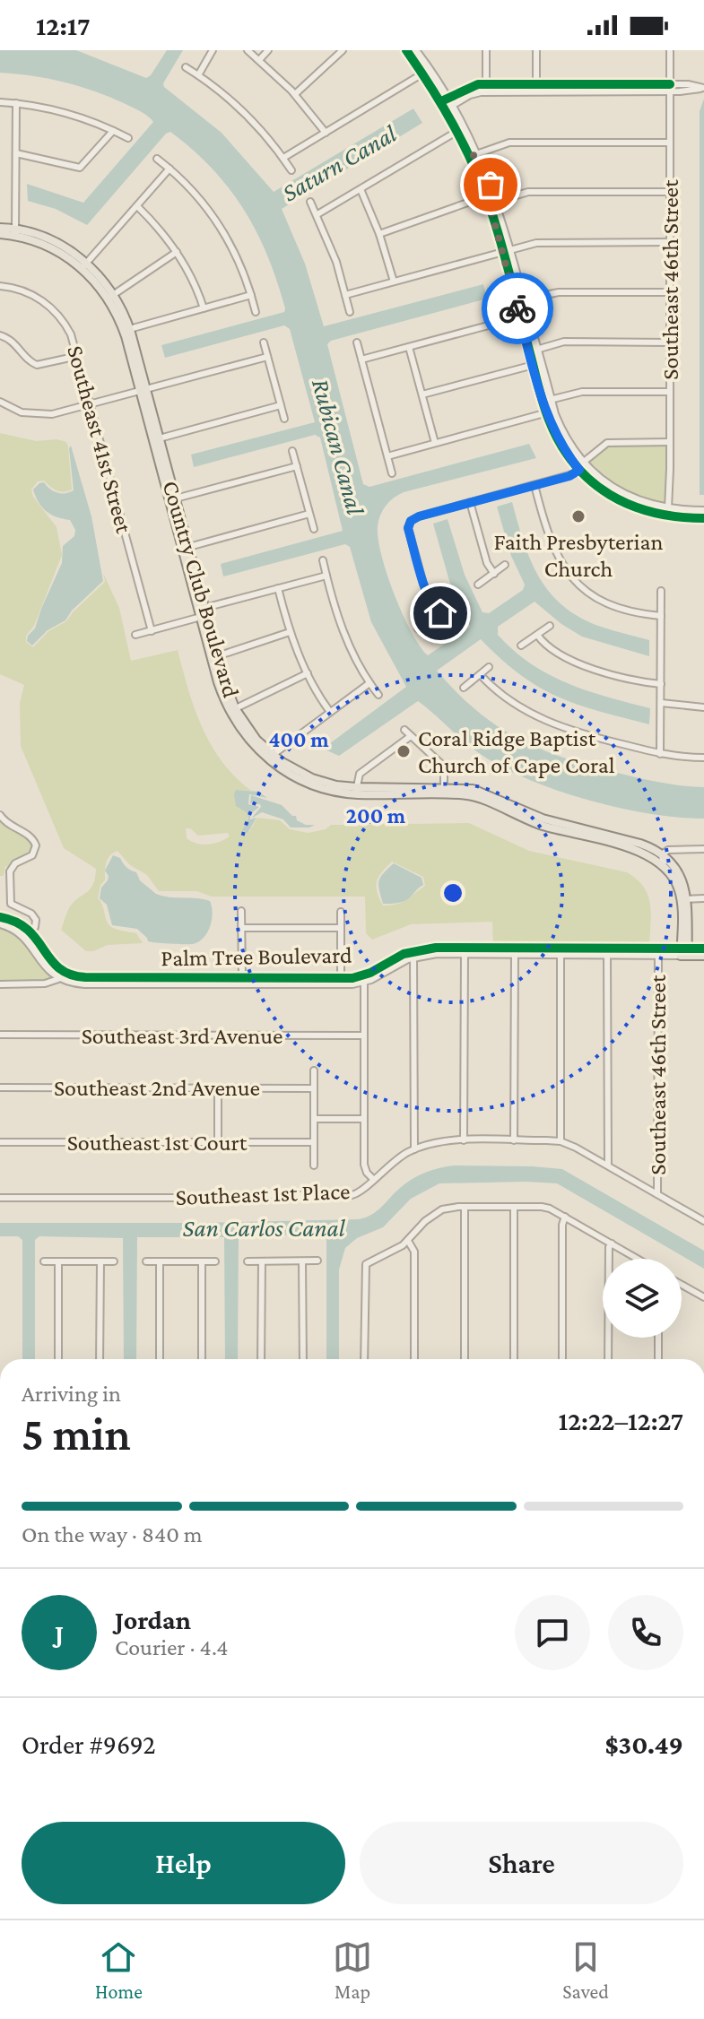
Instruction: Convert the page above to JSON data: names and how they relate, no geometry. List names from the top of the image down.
{
  "streets": {
    "main road": ["Country Club Boulevard", "Palm Tree Boulevard"],
    "street": [
      "Southeast 46th Street",
      "Southeast 41st Street",
      "Southeast 3rd Avenue",
      "Southeast 2nd Avenue",
      "Southeast 1st Court",
      "Southeast 1st Place"
    ]
  },
  "crossings": [
    ["Southeast 46th Street", "Palm Tree Boulevard"],
    ["Southeast 46th Street", "Southeast 1st Place"]
  ],
  "water": ["Saturn Canal", "Rubican Canal", "San Carlos Canal"],
  "places": ["Faith Presbyterian Church", "Coral Ridge Baptist Church of Cape Coral"],
  "page": {
    "status": "12:17",
    "heading": ["5 min", "Arriving in", "12:22–12:27"],
    "panel": [
      "Jordan",
      "Courier · 4.4",
      "Order #9692",
      "$30.49"
    ],
    "bar": "On the way · 840 m",
    "round": "J",
    "buttons": ["Help", "Share"],
    "tabs": ["Home", "Map", "Saved"]
  },
  "rings": ["400 m", "200 m"]
}
